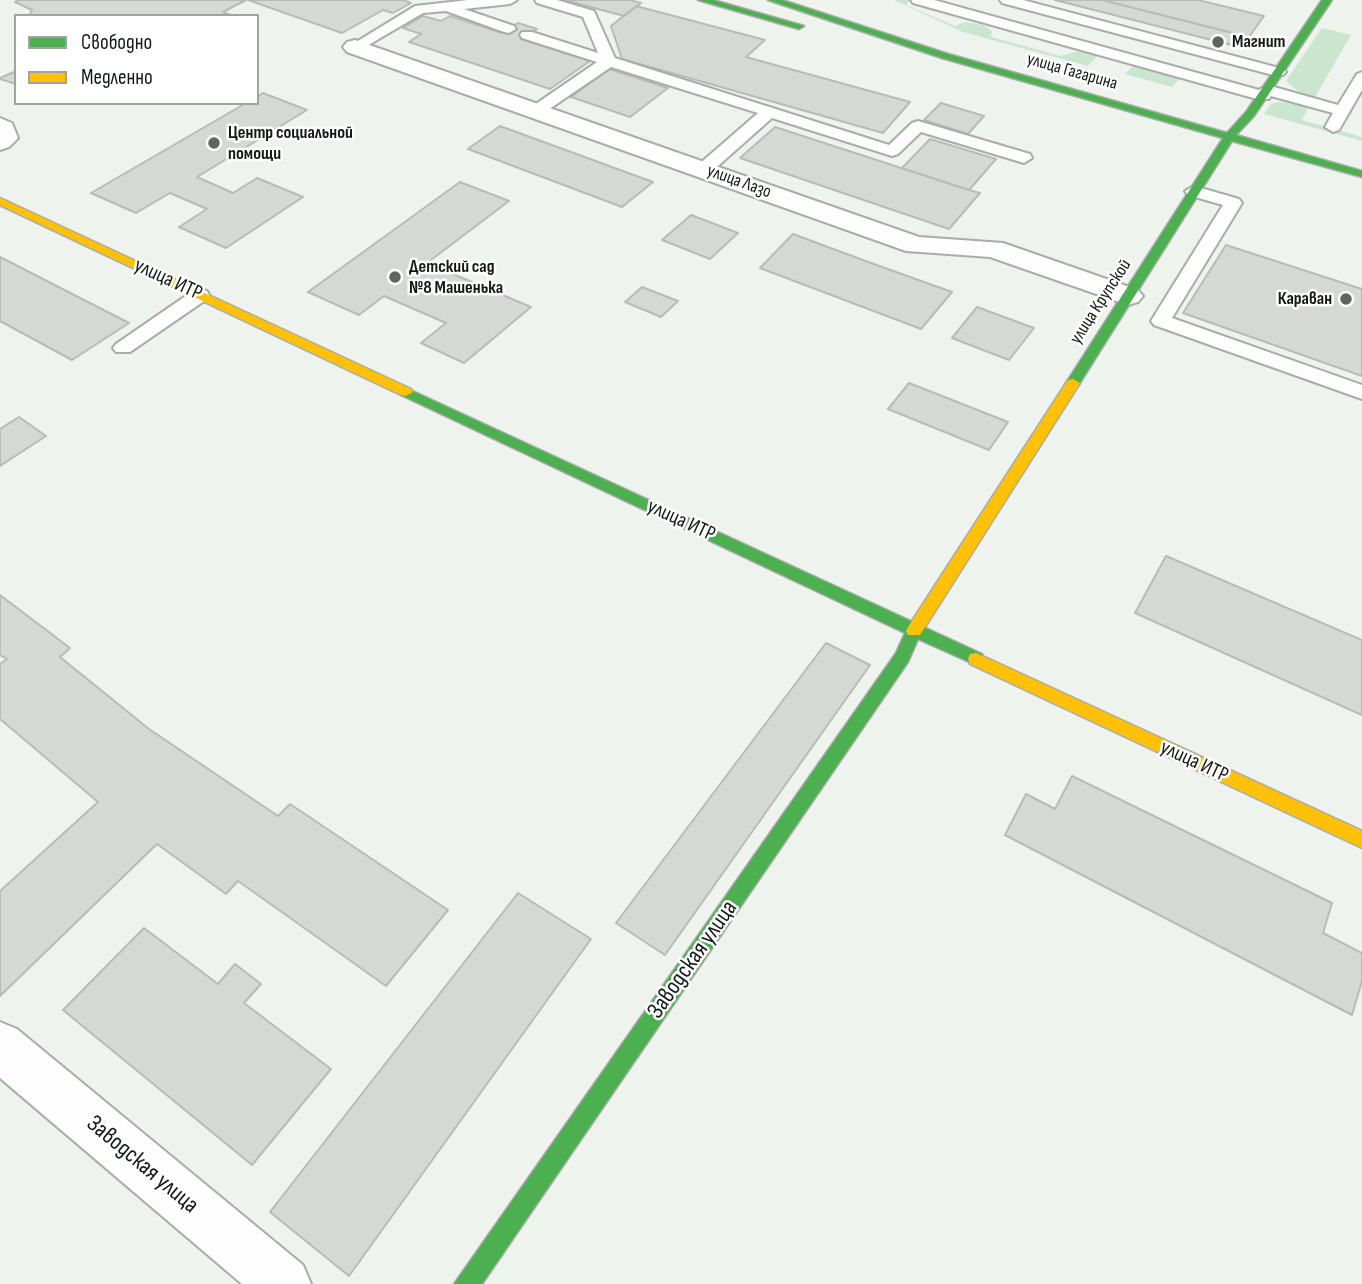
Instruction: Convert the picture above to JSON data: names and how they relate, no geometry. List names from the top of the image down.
{
  "streets": {
    "street": [
      "улица Гагарина",
      "улица Лазо",
      "улица ИТР",
      "улица Крупской",
      "Заводская улица"
    ]
  },
  "crossings": [
    ["улица Гагарина", "улица Крупской"],
    ["улица Лазо", "улица Крупской"],
    ["улица ИТР", "улица Крупской"],
    ["улица ИТР", "Заводская улица"],
    ["улица Крупской", "Заводская улица"]
  ],
  "places": [
    "Магнит",
    "Центр социальной помощи",
    "Детский сад №8 Машенька",
    "Караван"
  ],
  "legend": ["Свободно", "Медленно"]
}
